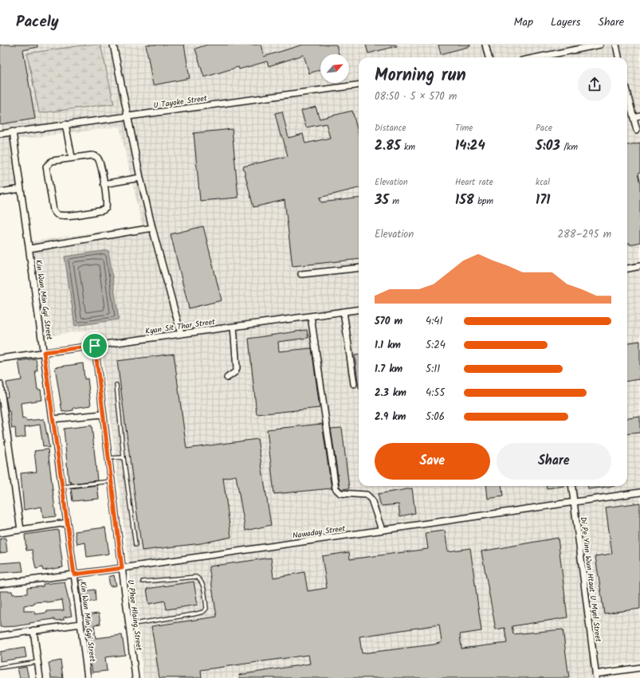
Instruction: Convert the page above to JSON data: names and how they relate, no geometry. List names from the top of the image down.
{
  "streets": {
    "street": [
      "U Tayoke Street",
      "Kin Wun Min Gyi Street",
      "Kyan Sit Thar Street",
      "Nawaday Street",
      "Di Pe Yinn Wun Htaut U Myel Street",
      "U Phoe Hlaing Street"
    ]
  },
  "crossings": [
    ["U Tayoke Street", "Kin Wun Min Gyi Street"],
    ["Kin Wun Min Gyi Street", "Kyan Sit Thar Street"],
    ["Kin Wun Min Gyi Street", "Nawaday Street"],
    ["Kyan Sit Thar Street", "U Phoe Hlaing Street"],
    ["Nawaday Street", "Di Pe Yinn Wun Htaut U Myel Street"],
    ["Nawaday Street", "U Phoe Hlaing Street"]
  ],
  "north": "top right",
  "page": {
    "header": "Pacely",
    "nav": ["Map", "Layers", "Share"],
    "heading": ["Morning run", "08:50 · 5 × 570 m"],
    "stats": [
      ["Distance", "2.85 km"],
      ["Time", "14:24"],
      ["Pace", "5:03 /km"],
      ["Elevation", "35 m"],
      ["Heart rate", "158 bpm"],
      ["kcal", "171"]
    ],
    "chart": ["Elevation", "288–295 m"],
    "list": [
      {
        "name": "570 m",
        "note": "4:41"
      },
      {
        "name": "1.1 km",
        "note": "5:24"
      },
      {
        "name": "1.7 km",
        "note": "5:11"
      },
      {
        "name": "2.3 km",
        "note": "4:55"
      },
      {
        "name": "2.9 km",
        "note": "5:06"
      }
    ],
    "buttons": ["Save", "Share"]
  }
}
